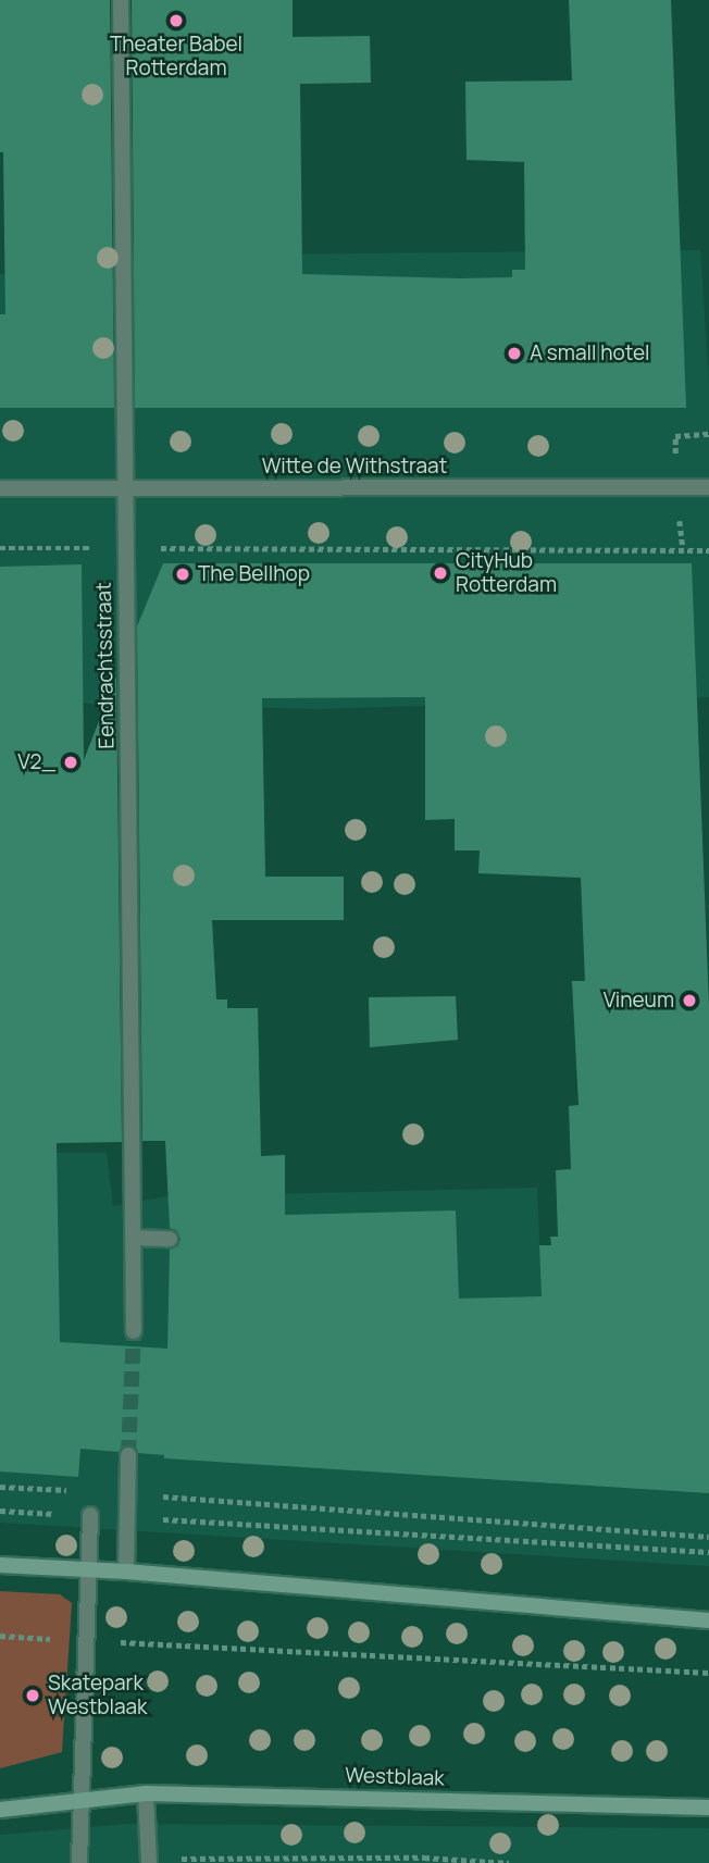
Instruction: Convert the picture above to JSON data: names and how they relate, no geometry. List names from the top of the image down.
{
  "streets": {
    "main road": ["Westblaak"],
    "street": ["Witte de Withstraat", "Eendrachtsstraat"]
  },
  "crossings": [
    ["Witte de Withstraat", "Eendrachtsstraat"]
  ],
  "places": [
    "Theater Babel Rotterdam",
    "A small hotel",
    "CityHub Rotterdam",
    "The Bellhop",
    "V2_",
    "Vineum",
    "Skatepark Westblaak"
  ]
}
